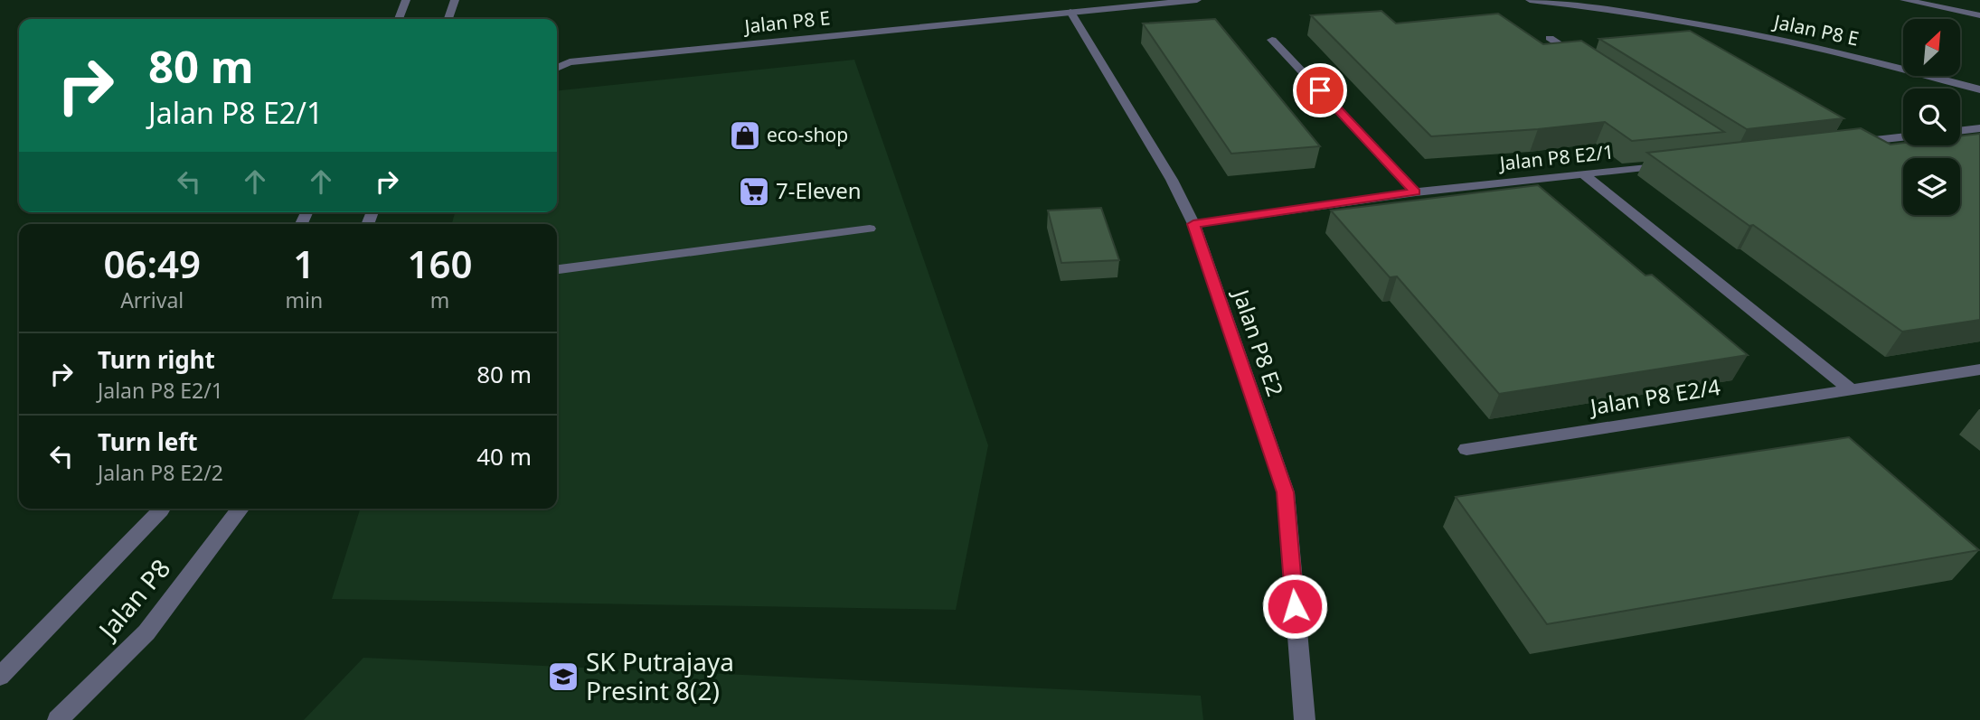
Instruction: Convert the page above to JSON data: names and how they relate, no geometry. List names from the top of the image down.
{
  "streets": {
    "street": [
      "Jalan P8 E",
      "Jalan P8 E2/1",
      "Jalan P8 E2",
      "Jalan P8 E2/4",
      "Jalan P8"
    ]
  },
  "crossings": [
    ["Jalan P8 E", "Jalan P8 E2"],
    ["Jalan P8 E2/1", "Jalan P8 E2"]
  ],
  "places": {
    "shop": ["eco-shop"],
    "supermarket": ["7-Eleven"],
    "school or university": ["SK Putrajaya Presint 8(2)"]
  },
  "north": "top right",
  "page": {
    "turn": ["80 m", "Jalan P8 E2/1"],
    "eta": [
      "06:49",
      "Arrival",
      "1",
      "min",
      "160",
      "m"
    ],
    "list": [
      {
        "name": "Turn right",
        "note": "Jalan P8 E2/1",
        "value": "80 m"
      },
      {
        "name": "Turn left",
        "note": "Jalan P8 E2/2",
        "value": "40 m"
      }
    ]
  }
}
